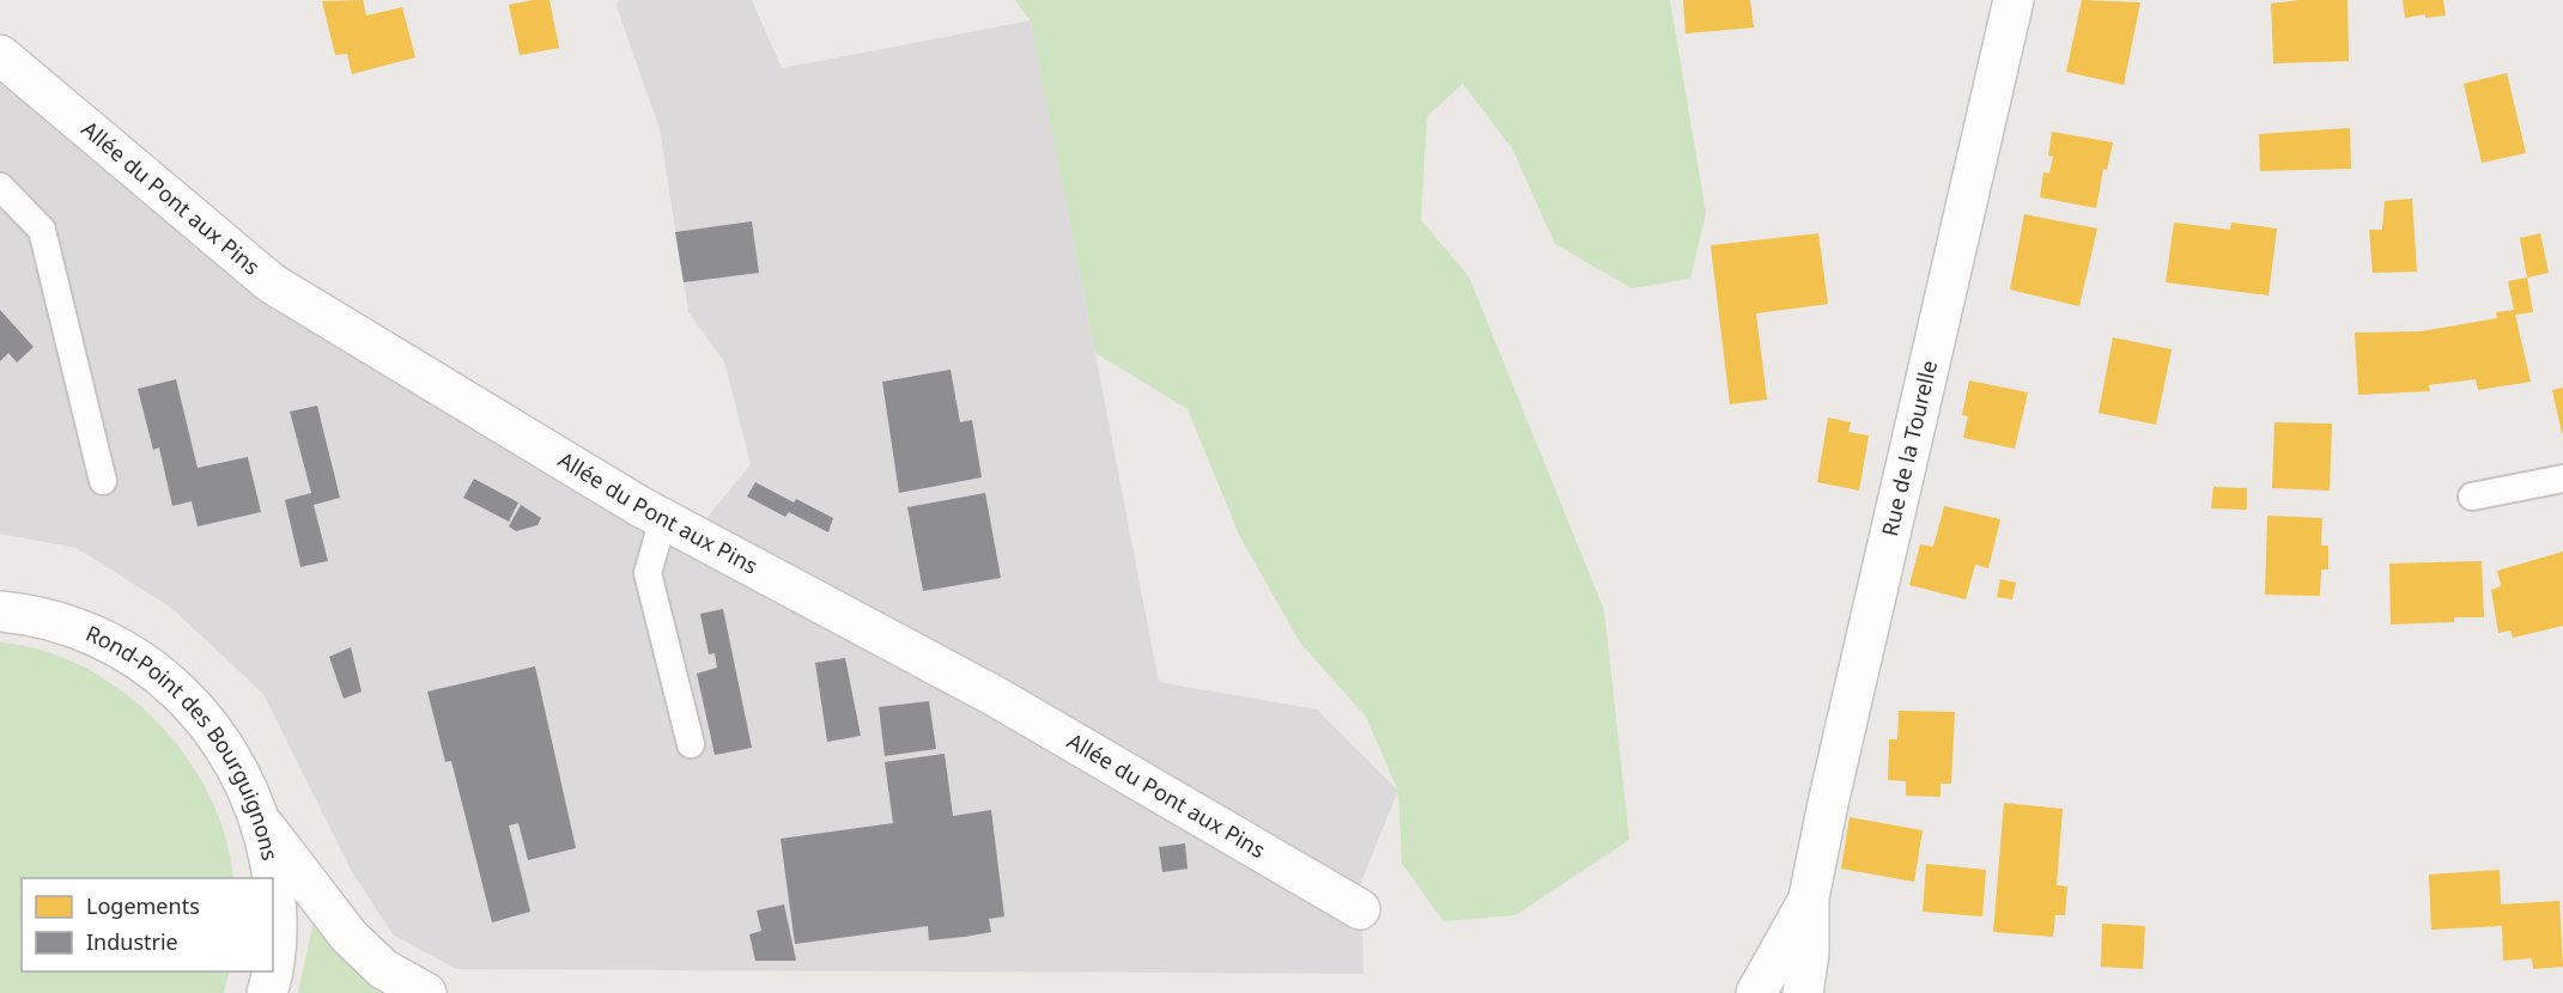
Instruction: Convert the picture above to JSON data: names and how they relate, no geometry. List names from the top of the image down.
{
  "streets": {
    "street": ["Allée du Pont aux Pins", "Rue de la Tourelle", "Rond-Point des Bourguignons"]
  },
  "legend": ["Logements", "Industrie"]
}
